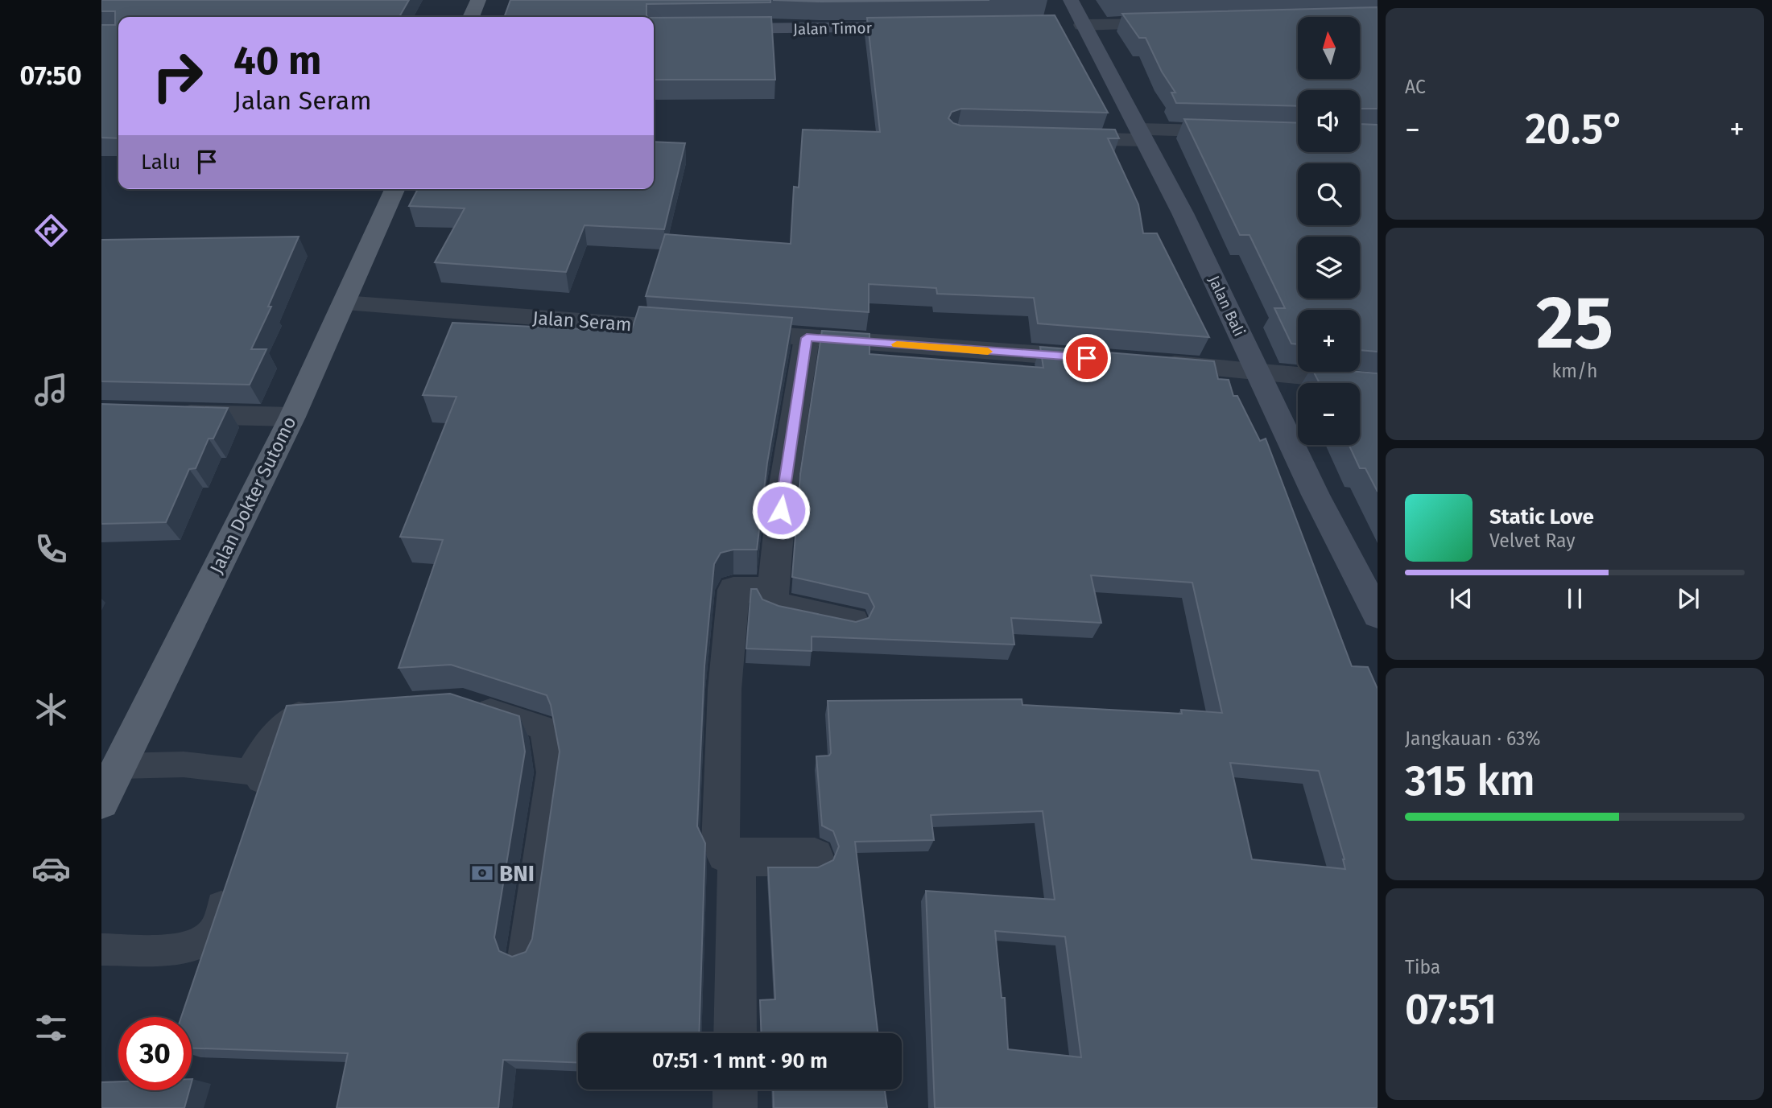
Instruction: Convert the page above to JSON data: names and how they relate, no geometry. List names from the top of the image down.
{
  "streets": {
    "main road": ["Jalan Timor", "Jalan Bali", "Jalan Dokter Sutomo"],
    "street": ["Jalan Seram"]
  },
  "crossings": [
    ["Jalan Seram", "Jalan Dokter Sutomo"]
  ],
  "places": {
    "bank": ["BNI"]
  },
  "north": "top",
  "page": {
    "tabs": "07:50",
    "tile": [
      "AC",
      ["25", "km/h"],
      ["Jangkauan · 63%", "315 km"],
      ["Tiba", "07:51"]
    ],
    "map_buttons": ["+", "−"],
    "turn": ["40 m", "Jalan Seram"],
    "heat": ["−", "20.5°", "+"],
    "then": "Lalu",
    "song": ["Static Love", "Velvet Ray"],
    "limit": "30",
    "trip": "07:51 · 1 mnt · 90 m"
  }
}
